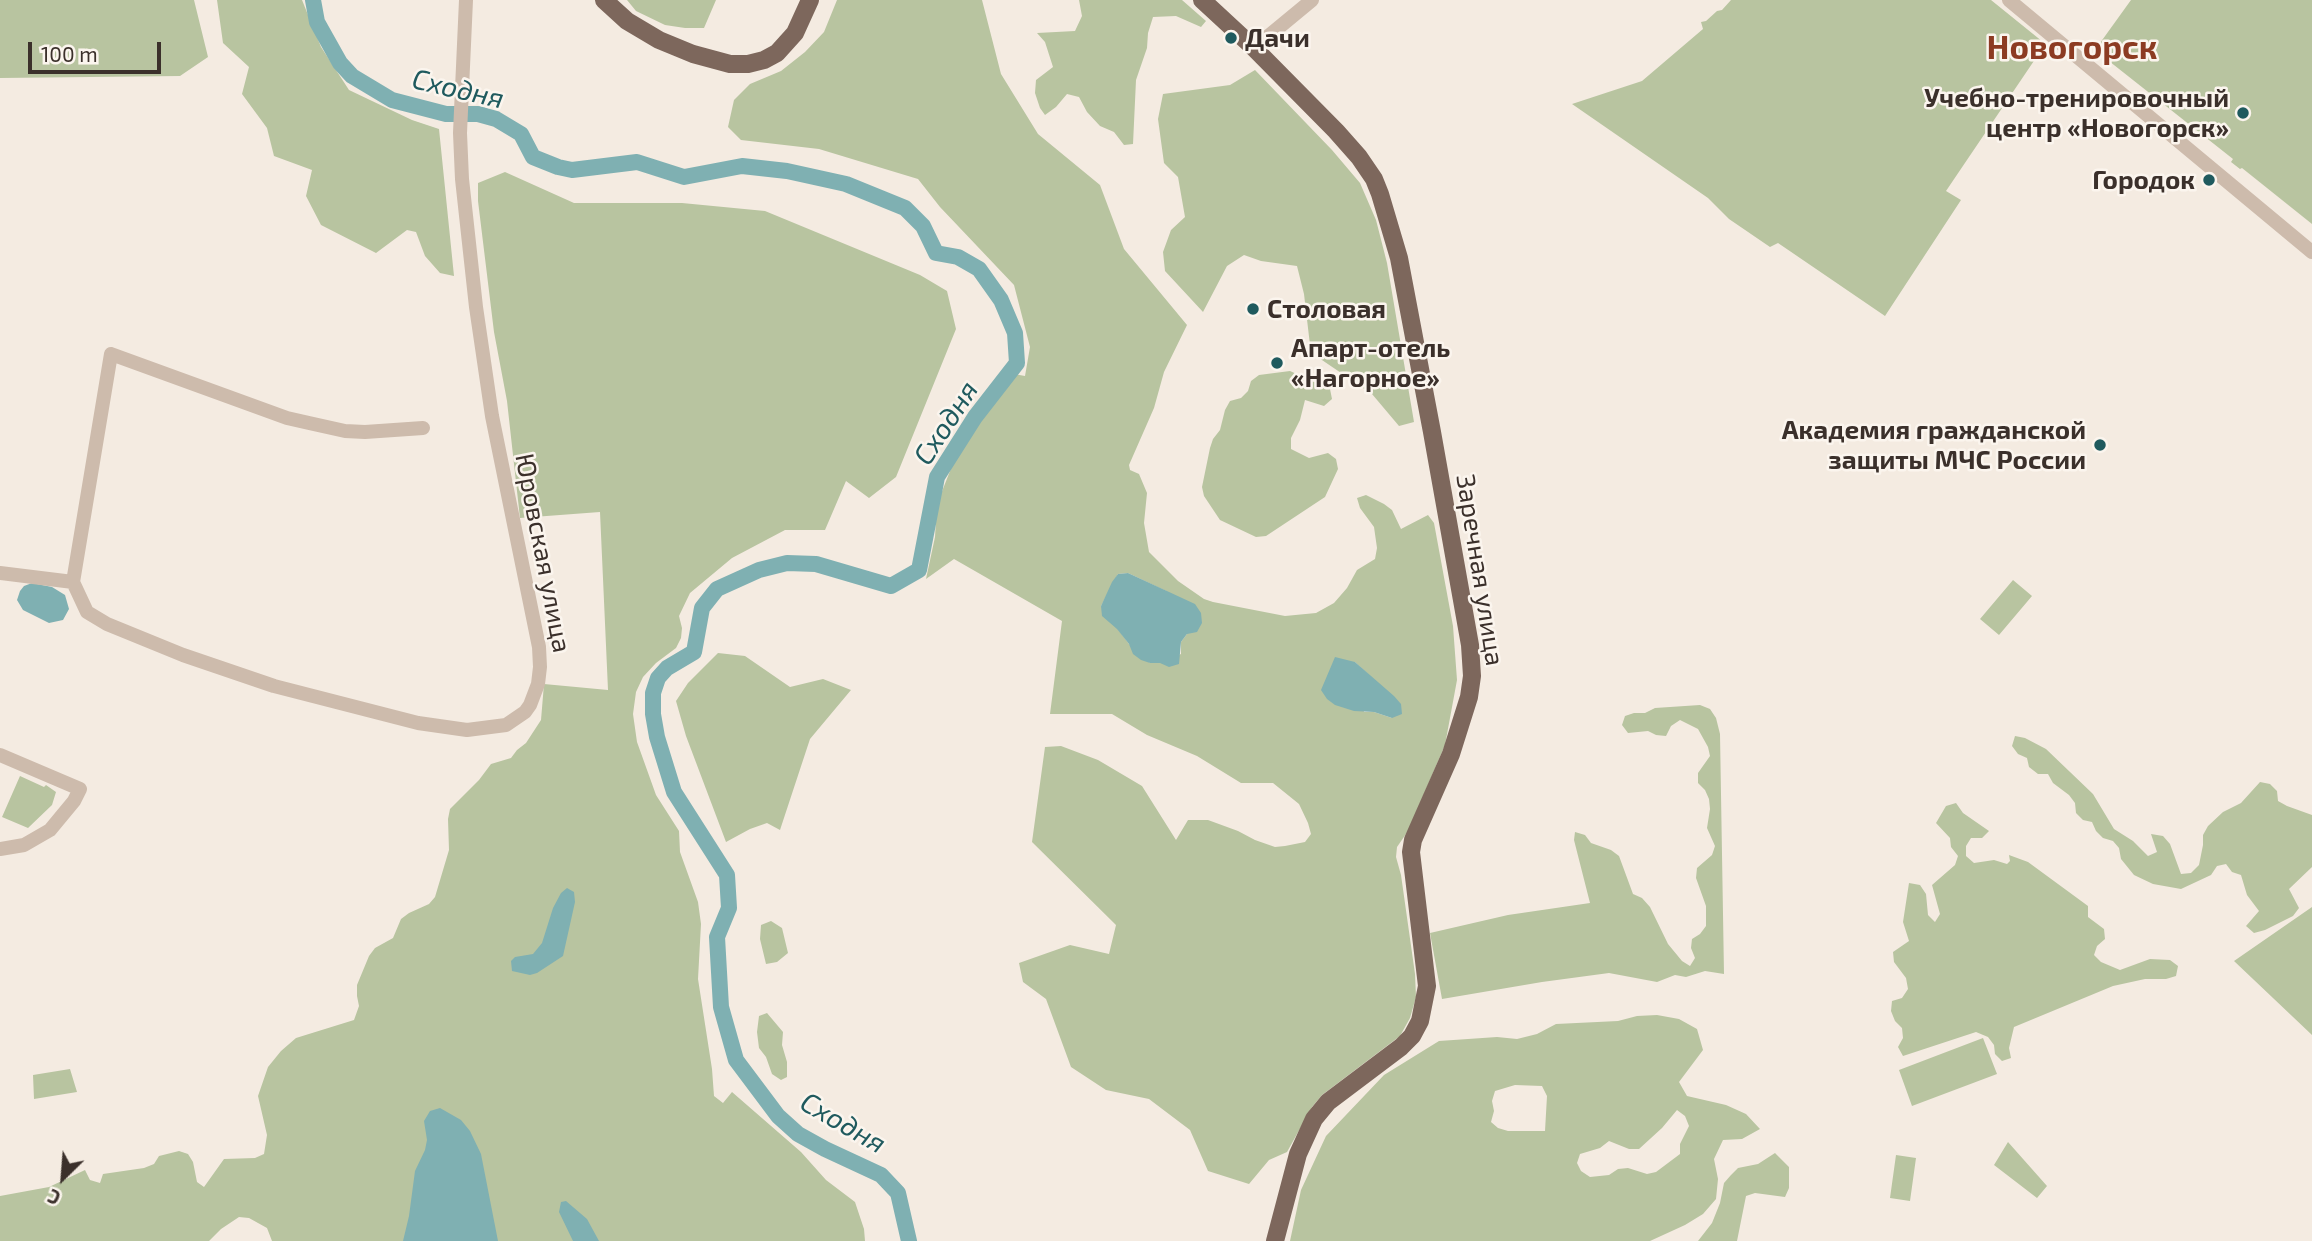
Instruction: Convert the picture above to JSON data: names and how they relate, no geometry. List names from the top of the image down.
{
  "streets": {
    "main road": ["Заречная улица"],
    "street": ["Юровская улица"]
  },
  "districts": ["Новогорск"],
  "water": ["Сходня"],
  "places": [
    "Дачи",
    "Учебно-тренировочный центр «Новогорск»",
    "Городок",
    "Столовая",
    "Апарт-отель «Нагорное»",
    "Академия гражданской защиты МЧС России"
  ],
  "scale_bar": "100 m",
  "north": "bottom left"
}
